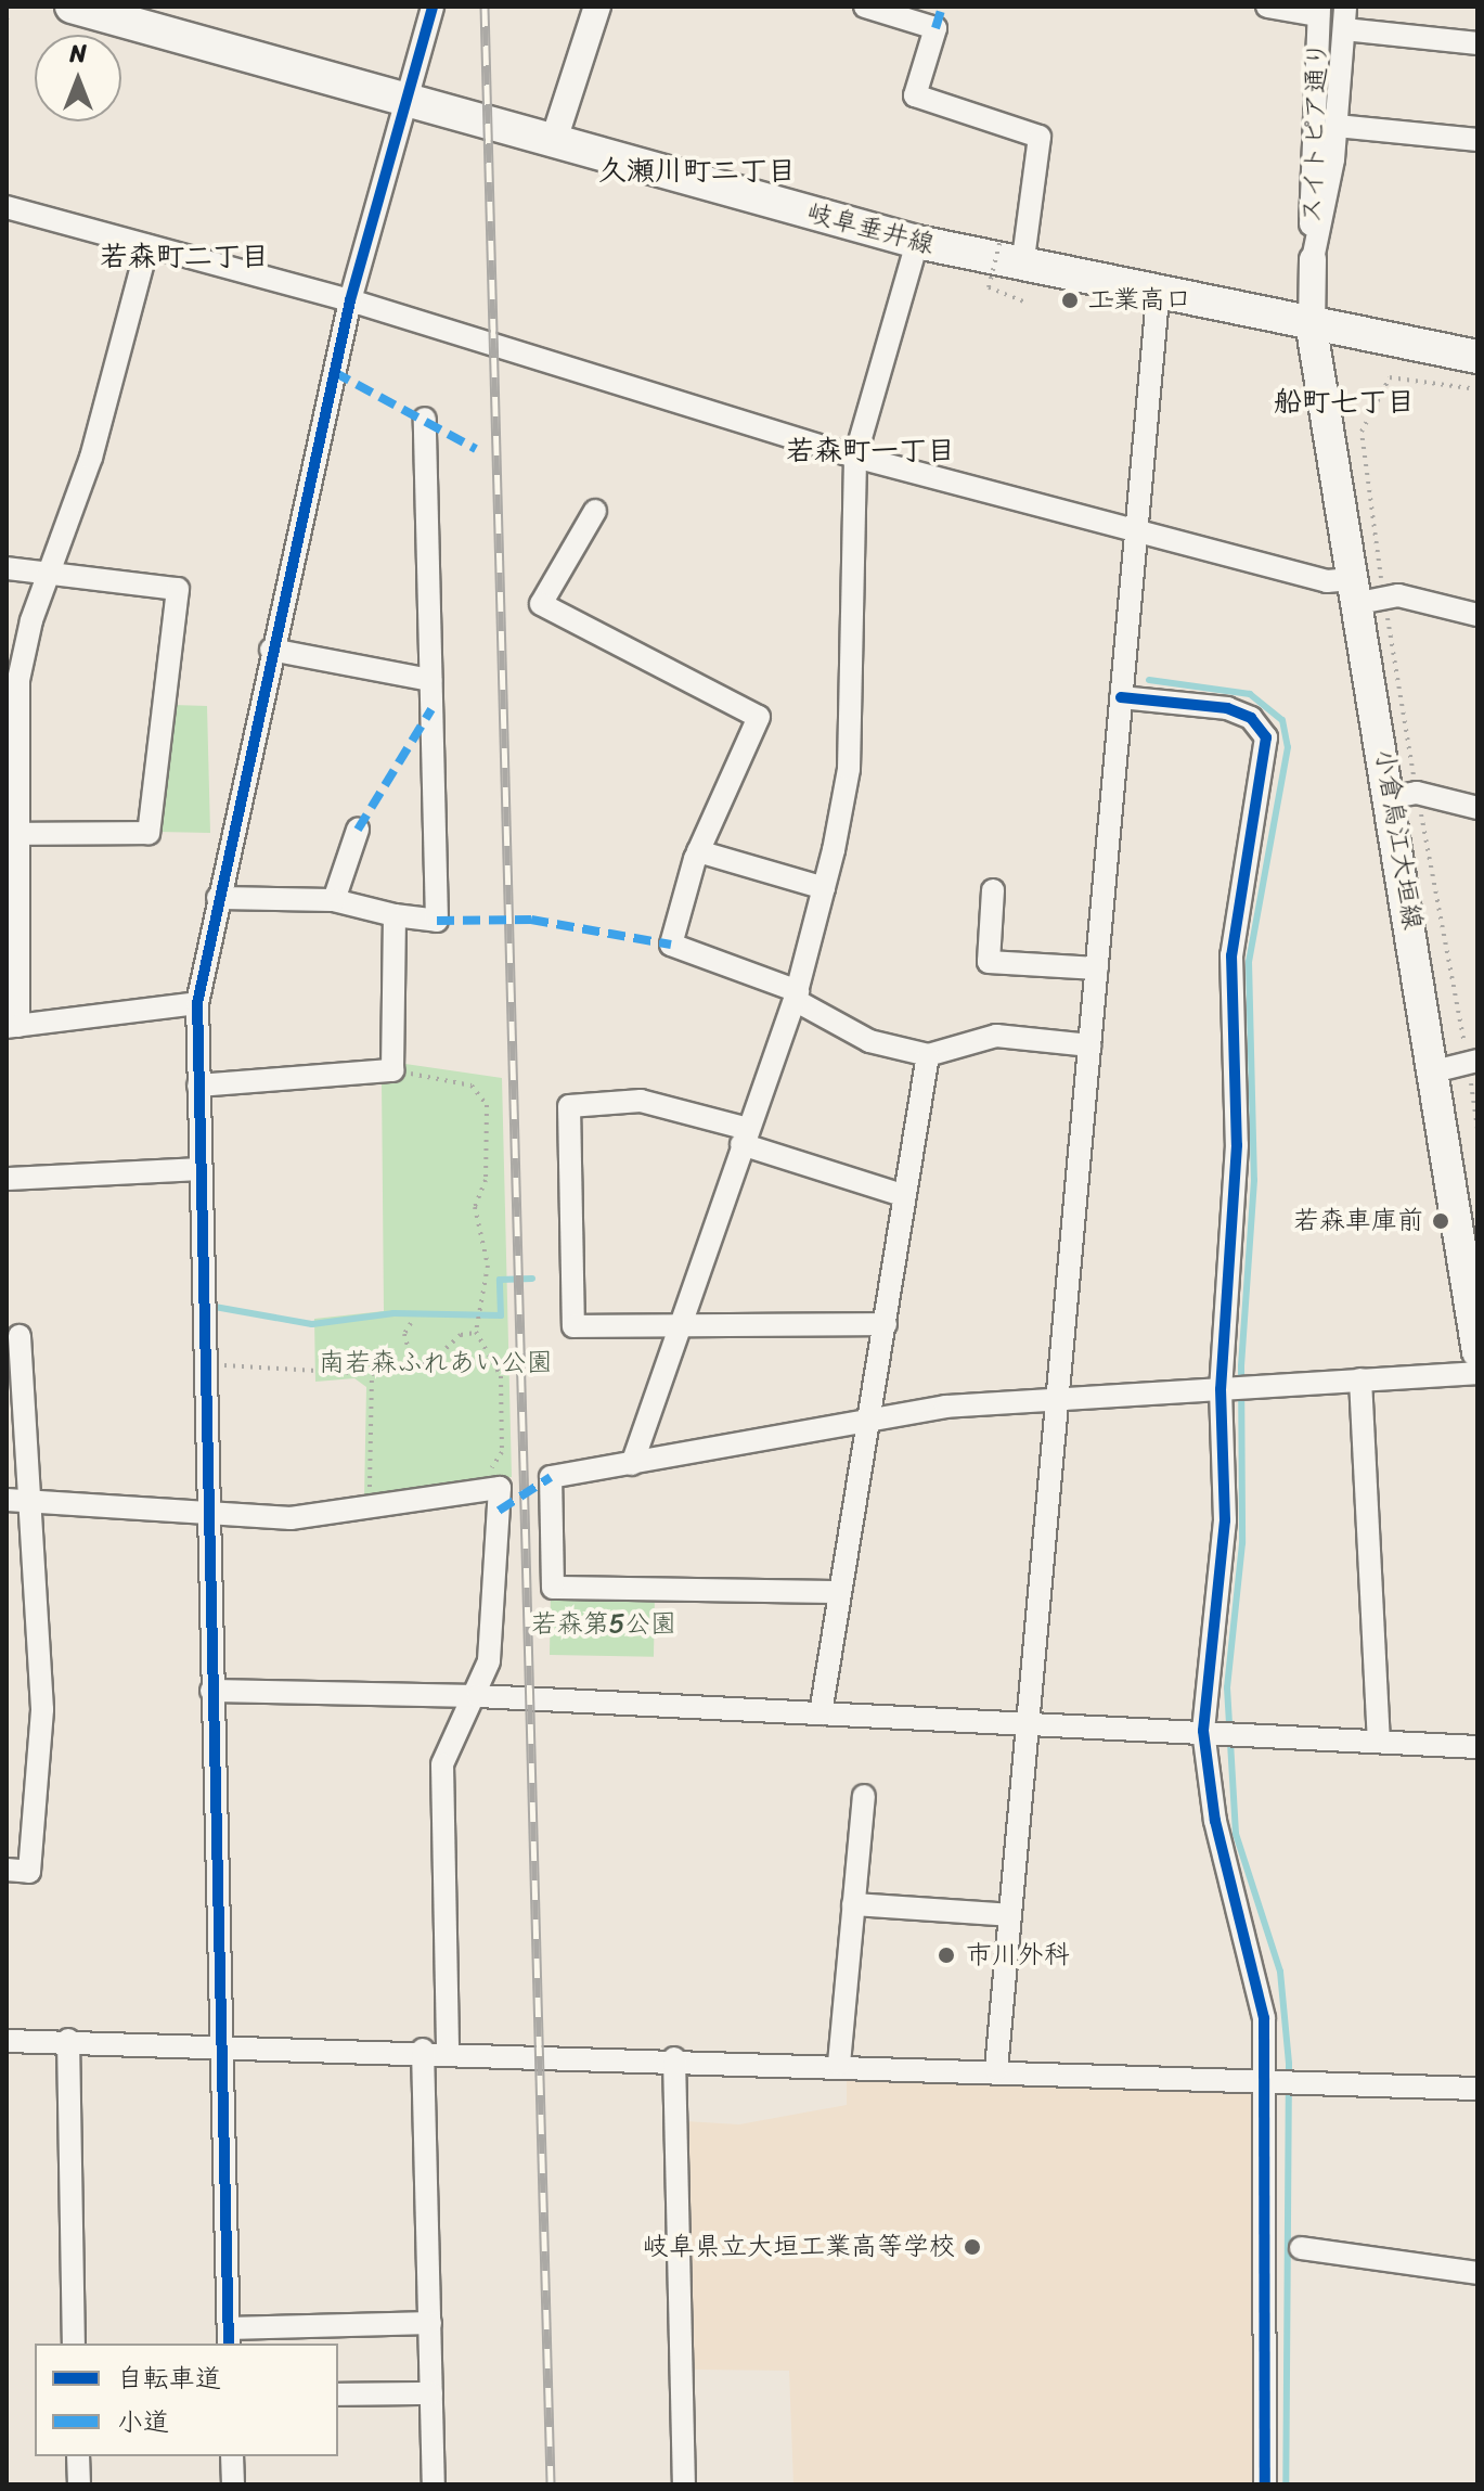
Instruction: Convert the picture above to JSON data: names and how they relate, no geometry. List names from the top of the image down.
{
  "streets": {
    "main road": ["岐阜垂井線", "小倉烏江大垣線"],
    "street": ["スイトピア通り"]
  },
  "crossings": [
    ["スイトピア通り", "岐阜垂井線"],
    ["スイトピア通り", "小倉烏江大垣線"],
    ["岐阜垂井線", "小倉烏江大垣線"]
  ],
  "districts": [
    "久瀬川町二丁目",
    "若森町二丁目",
    "船町七丁目",
    "若森町一丁目"
  ],
  "parks": ["南若森ふれあい公園", "若森第5公園"],
  "places": [
    "工業高口",
    "若森車庫前",
    "市川外科",
    "岐阜県立大垣工業高等学校"
  ],
  "legend": ["自転車道", "小道"],
  "north": "top"
}
